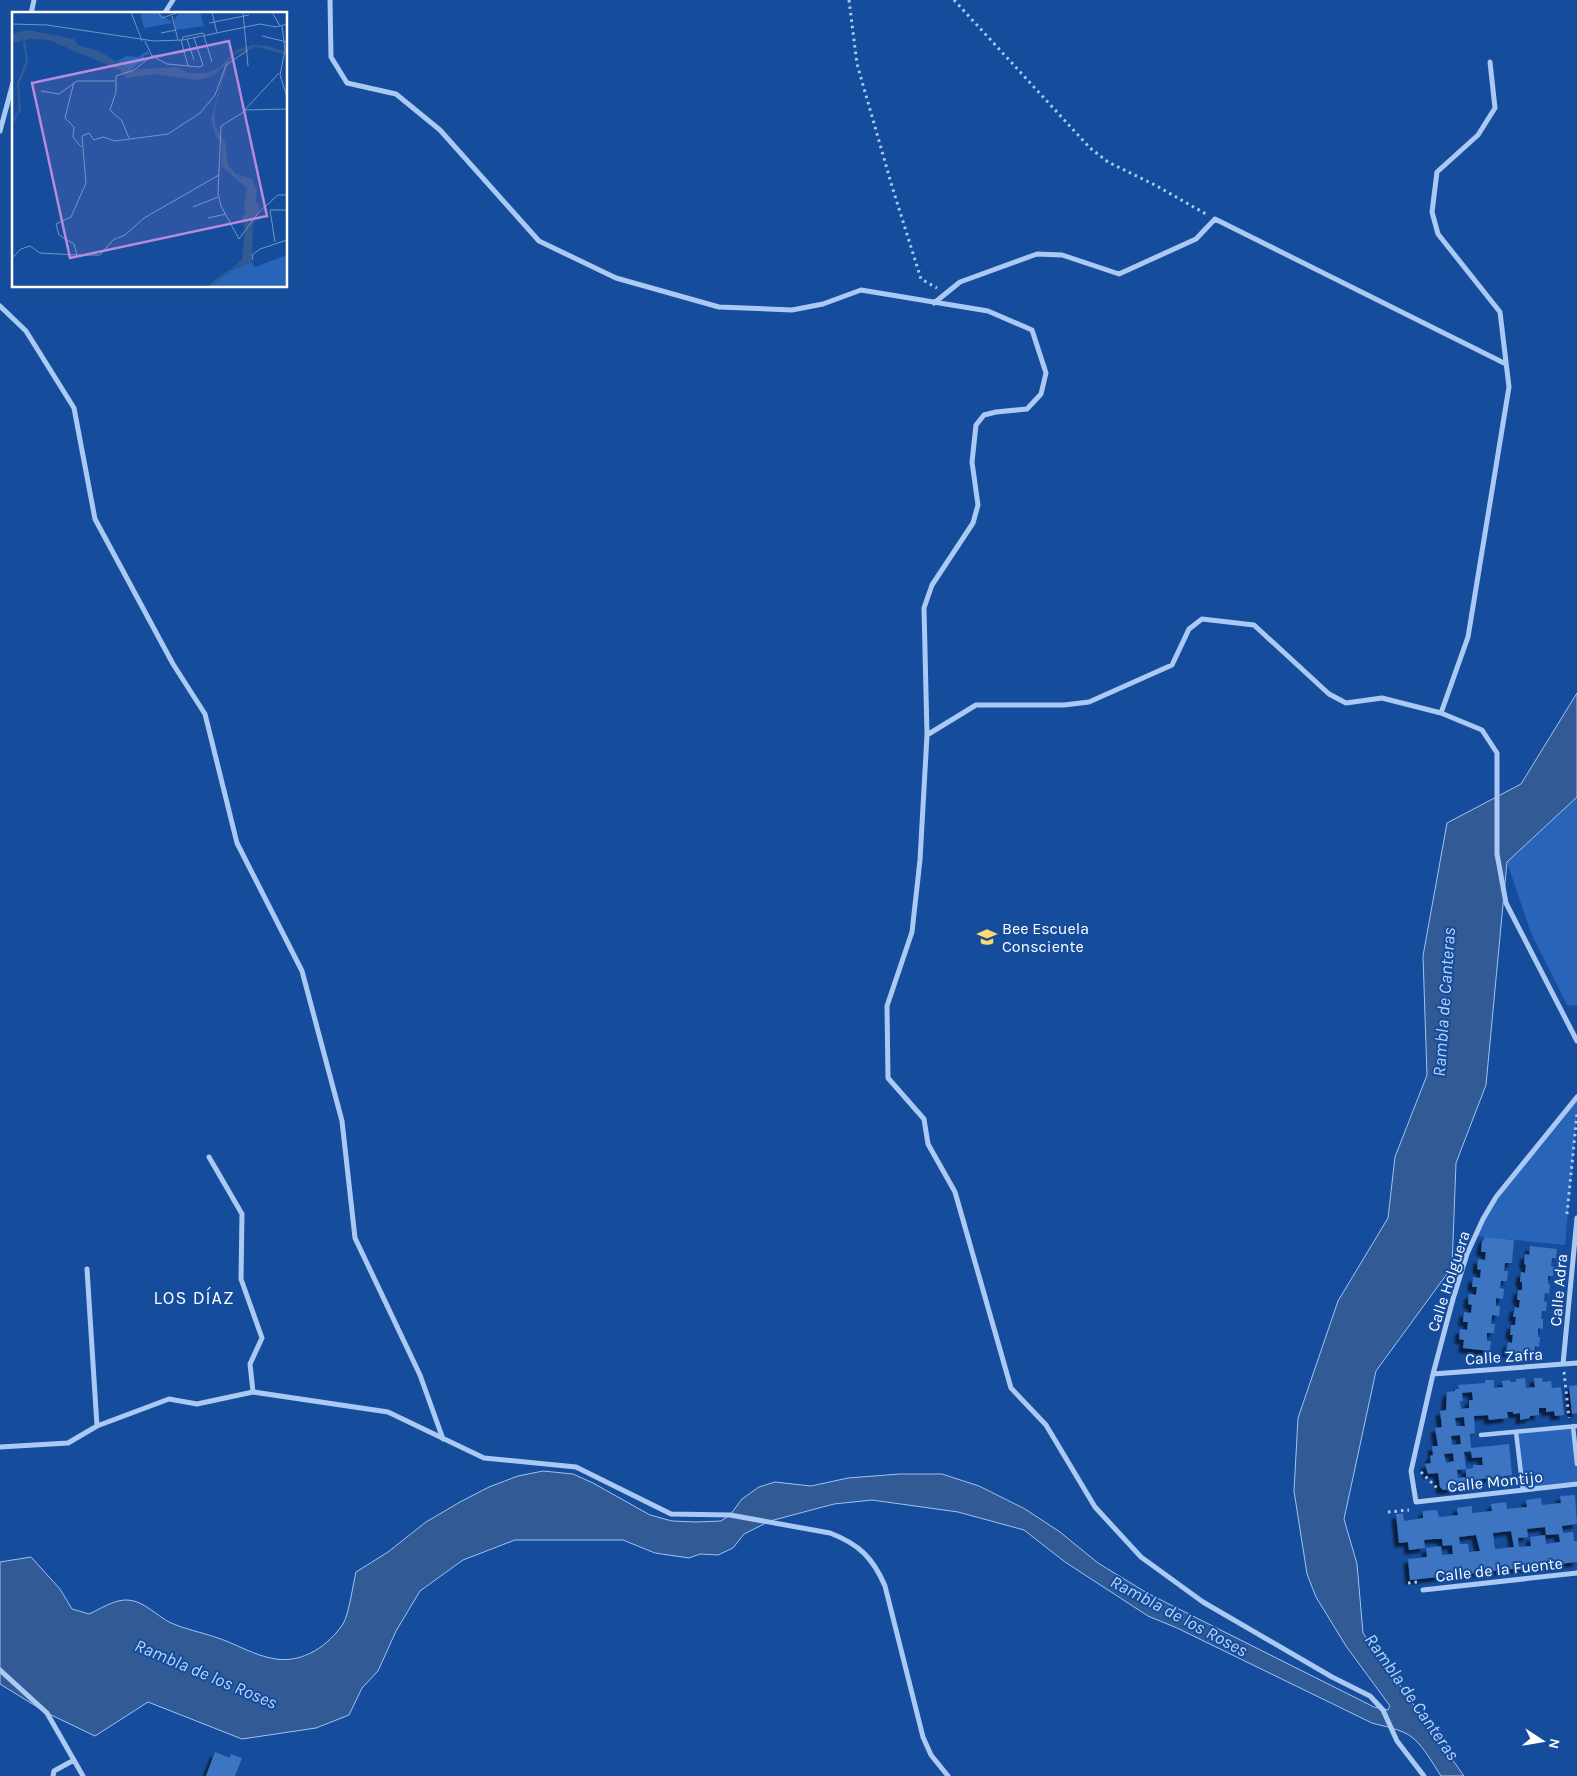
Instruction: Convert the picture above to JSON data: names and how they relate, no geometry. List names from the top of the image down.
{
  "streets": {
    "street": [
      "Calle Holguera",
      "Calle Adra",
      "Calle Zafra",
      "Calle Montijo",
      "Calle de la Fuente"
    ]
  },
  "crossings": [
    ["Calle Holguera", "Calle Zafra"],
    ["Calle Holguera", "Calle Montijo"],
    ["Calle Adra", "Calle Zafra"]
  ],
  "districts": ["LOS DÍAZ"],
  "water": ["Rambla de Canteras", "Rambla de los Roses"],
  "places": {
    "school or university": ["Bee Escuela Consciente"]
  },
  "north": "right"
}
